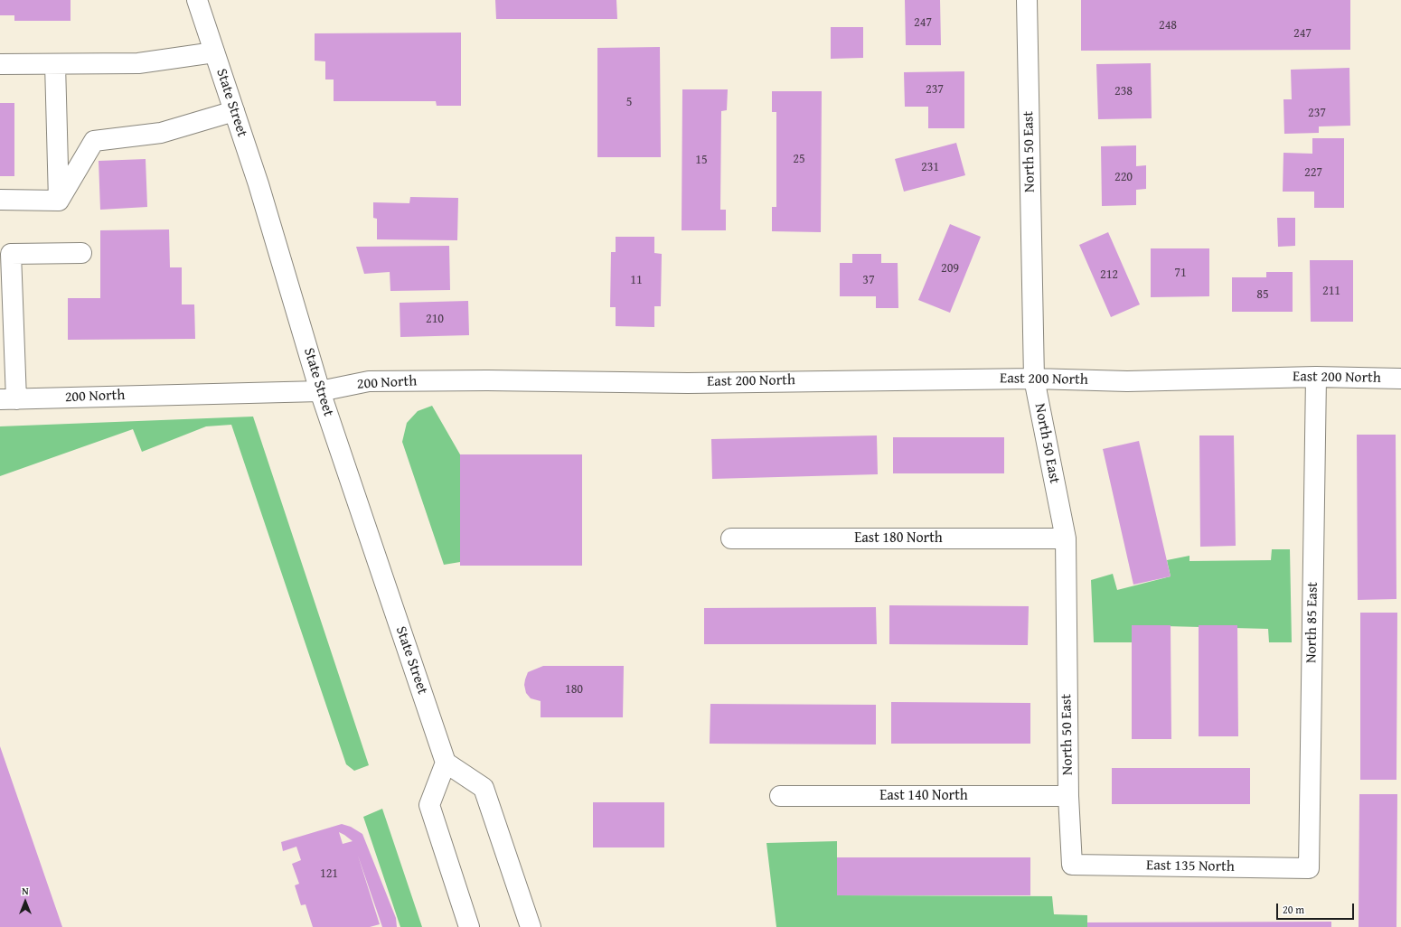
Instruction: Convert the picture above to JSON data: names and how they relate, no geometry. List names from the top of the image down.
{
  "streets": {
    "street": [
      "State Street",
      "North 50 East",
      "East 200 North",
      "200 North",
      "East 180 North",
      "North 85 East",
      "East 140 North",
      "East 135 North"
    ]
  },
  "crossings": [
    ["State Street", "200 North"],
    ["North 50 East", "East 200 North"],
    ["North 50 East", "East 180 North"],
    ["North 50 East", "East 140 North"],
    ["North 50 East", "East 135 North"],
    ["East 200 North", "200 North"],
    ["East 200 North", "North 85 East"],
    ["North 85 East", "East 135 North"]
  ],
  "house_numbers": [
    "247",
    "248",
    "247",
    "237",
    "238",
    "5",
    "237",
    "25",
    "15",
    "231",
    "227",
    "220",
    "209",
    "71",
    "212",
    "11",
    "37",
    "211",
    "85",
    "210",
    "180",
    "121"
  ],
  "scale_bar": "20 m",
  "north": "top"
}
